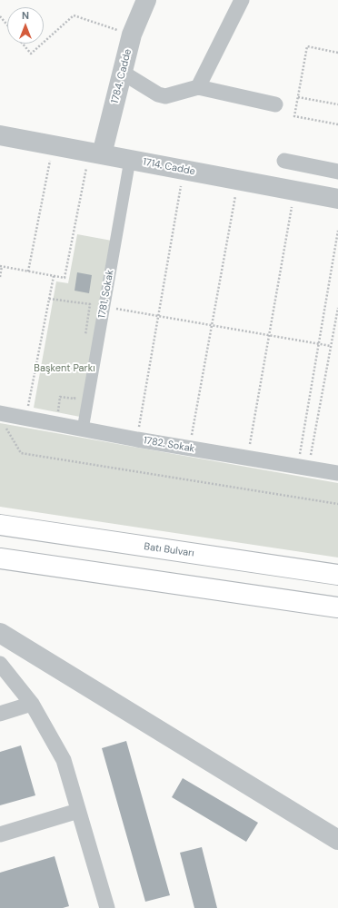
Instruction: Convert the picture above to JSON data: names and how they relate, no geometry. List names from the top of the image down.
{
  "streets": {
    "main road": ["Batı Bulvarı"],
    "street": [
      "1784. Cadde",
      "1714. Cadde",
      "1781. Sokak",
      "1782. Sokak"
    ]
  },
  "crossings": [
    ["1784. Cadde", "1714. Cadde"],
    ["1714. Cadde", "1781. Sokak"],
    ["1781. Sokak", "1782. Sokak"]
  ],
  "parks": ["Başkent Parkı"],
  "north": "top"
}
